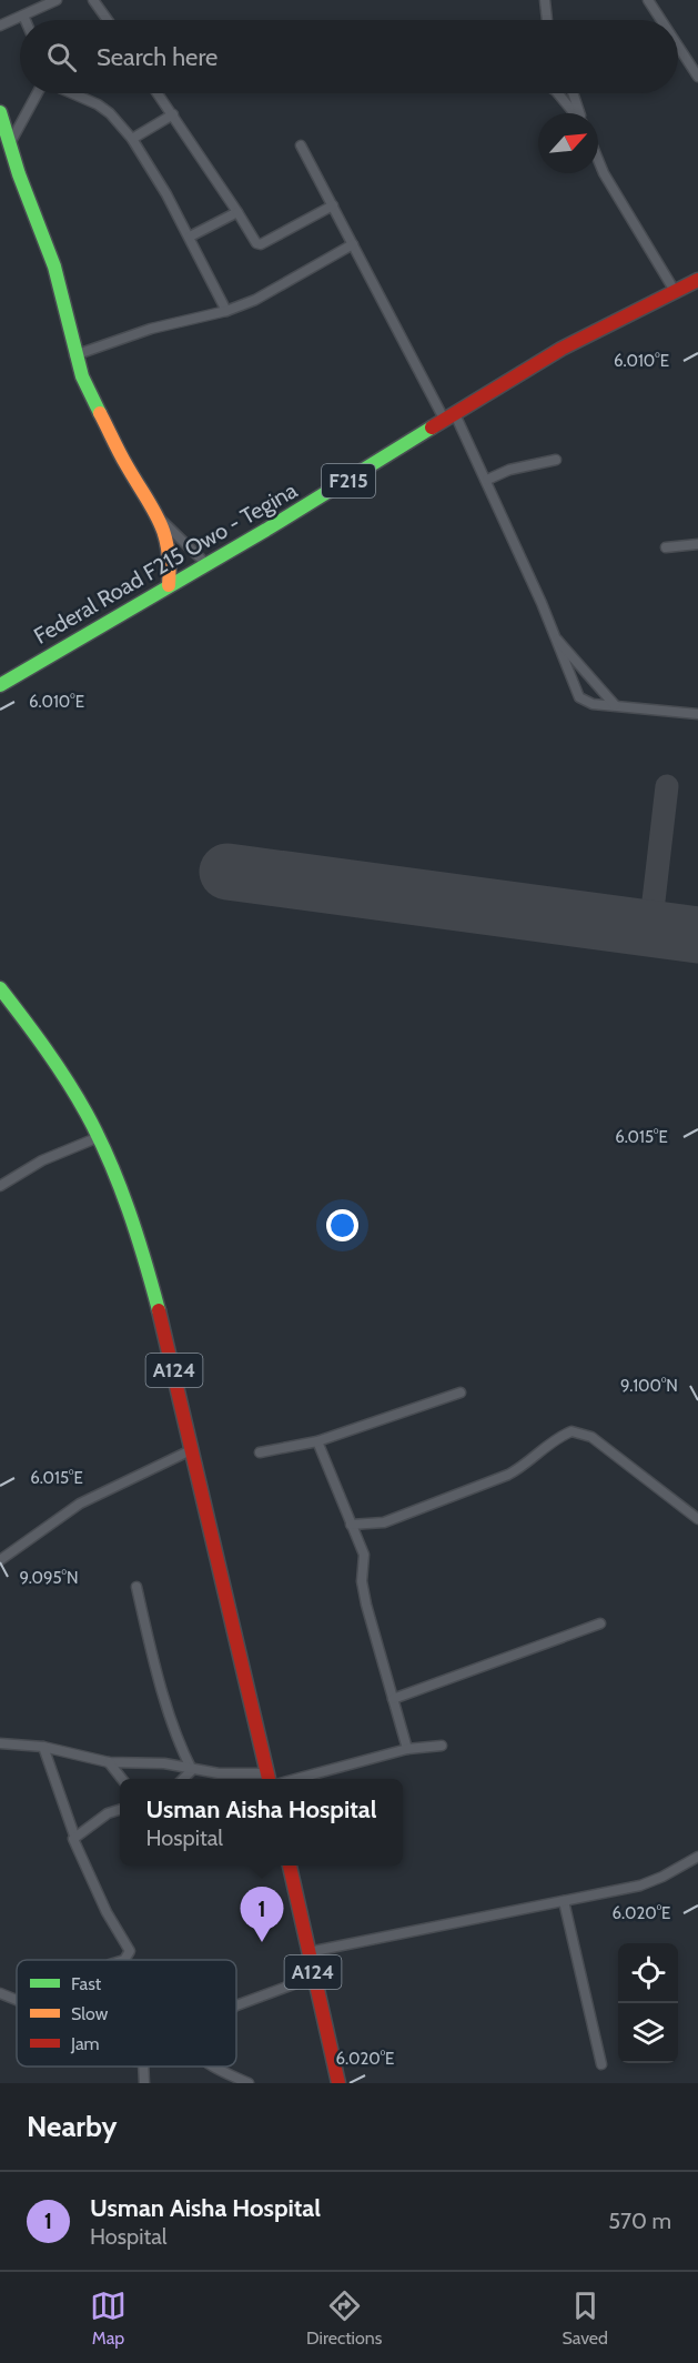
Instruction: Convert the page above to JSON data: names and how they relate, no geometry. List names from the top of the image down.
{
  "streets": {
    "main road": ["F215", "Federal Road F215 Owo - Tegina", "A124"]
  },
  "legend": ["Fast", "Slow", "Jam"],
  "north": "top right",
  "page": {
    "search": "Search here",
    "popup": ["Usman Aisha Hospital", "Hospital"],
    "pins": "1",
    "heading": "Nearby",
    "list": [
      {
        "mark": "1",
        "name": "Usman Aisha Hospital",
        "note": "Hospital",
        "value": "570 m"
      }
    ],
    "nav": ["Map", "Directions", "Saved"]
  },
  "coordinates": [
    "6.010°E",
    "6.015°E",
    "9.100°N",
    "9.095°N",
    "6.020°E"
  ]
}
